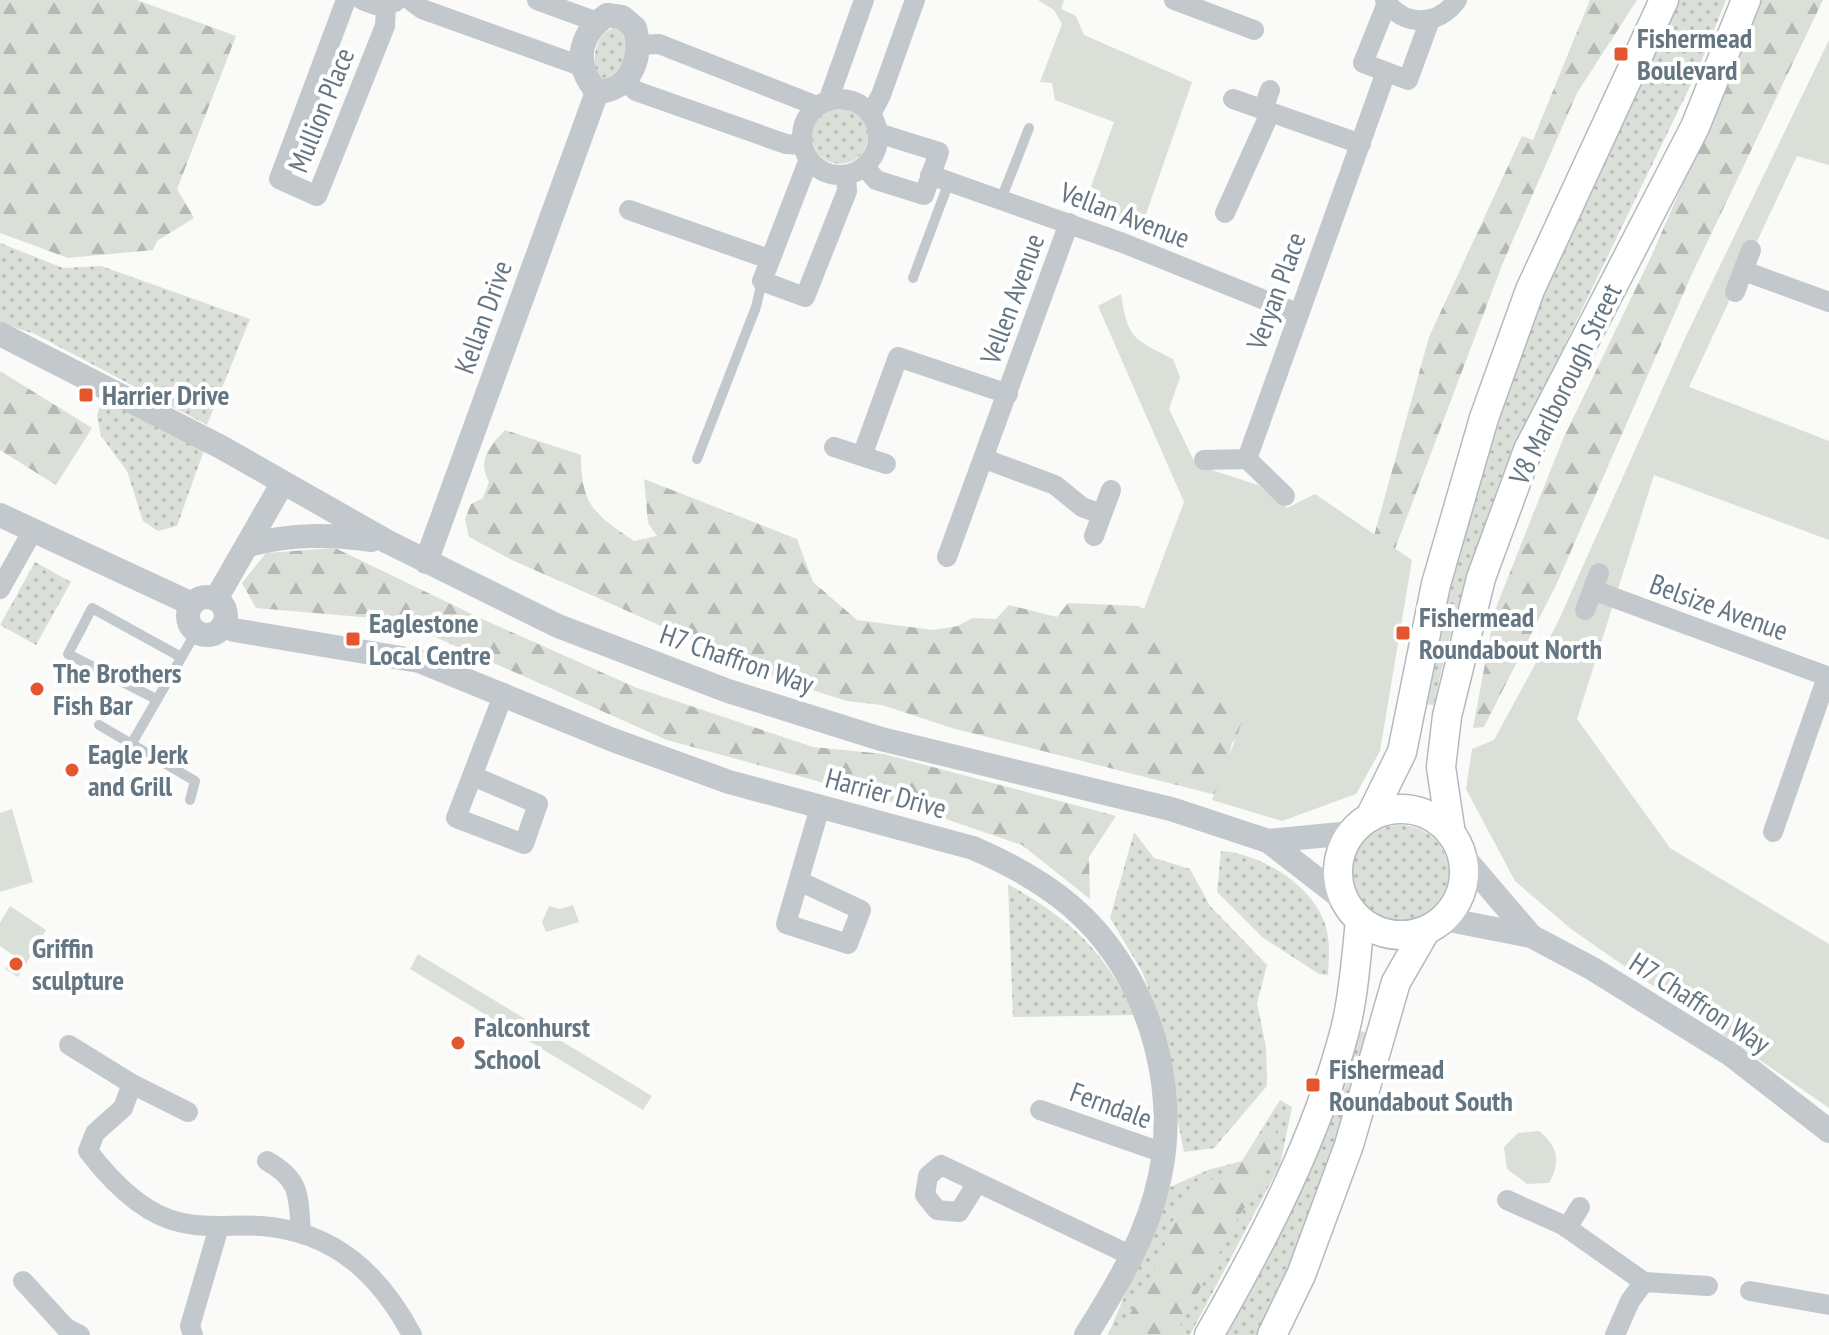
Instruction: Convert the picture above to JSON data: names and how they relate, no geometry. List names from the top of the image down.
{
  "streets": {
    "main road": ["V8 Marlborough Street"],
    "street": [
      "Mullion Place",
      "Vellan Avenue",
      "Veryan Place",
      "Vellen Avenue",
      "Kellan Drive",
      "Belsize Avenue",
      "H7 Chaffron Way",
      "Harrier Drive",
      "Ferndale"
    ]
  },
  "crossings": [
    ["Vellan Avenue", "Veryan Place"],
    ["Vellan Avenue", "Vellen Avenue"],
    ["Kellan Drive", "H7 Chaffron Way"],
    ["V8 Marlborough Street", "H7 Chaffron Way"],
    ["Harrier Drive", "Ferndale"]
  ],
  "places": {
    "transit": [
      "Fishermead Boulevard",
      "Harrier Drive",
      "Fishermead Roundabout North",
      "Eaglestone Local Centre",
      "Fishermead Roundabout South"
    ],
    "other": [
      "The Brothers Fish Bar",
      "Eagle Jerk and Grill",
      "Griffin sculpture",
      "Falconhurst School"
    ]
  }
}
